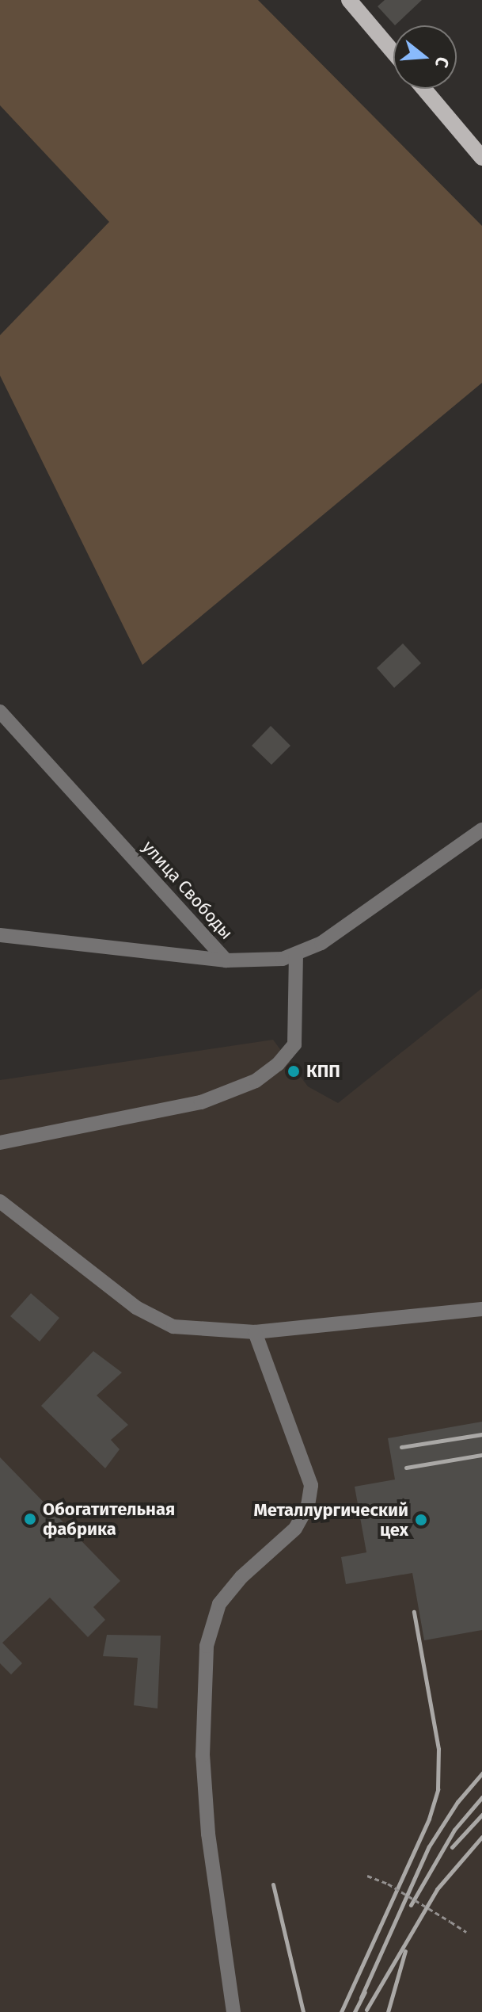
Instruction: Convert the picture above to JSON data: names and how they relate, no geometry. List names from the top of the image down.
{
  "streets": {
    "street": ["улица Свободы"]
  },
  "places": ["КПП", "Обогатительная фабрика", "Металлургический цех"],
  "north": "right"
}
